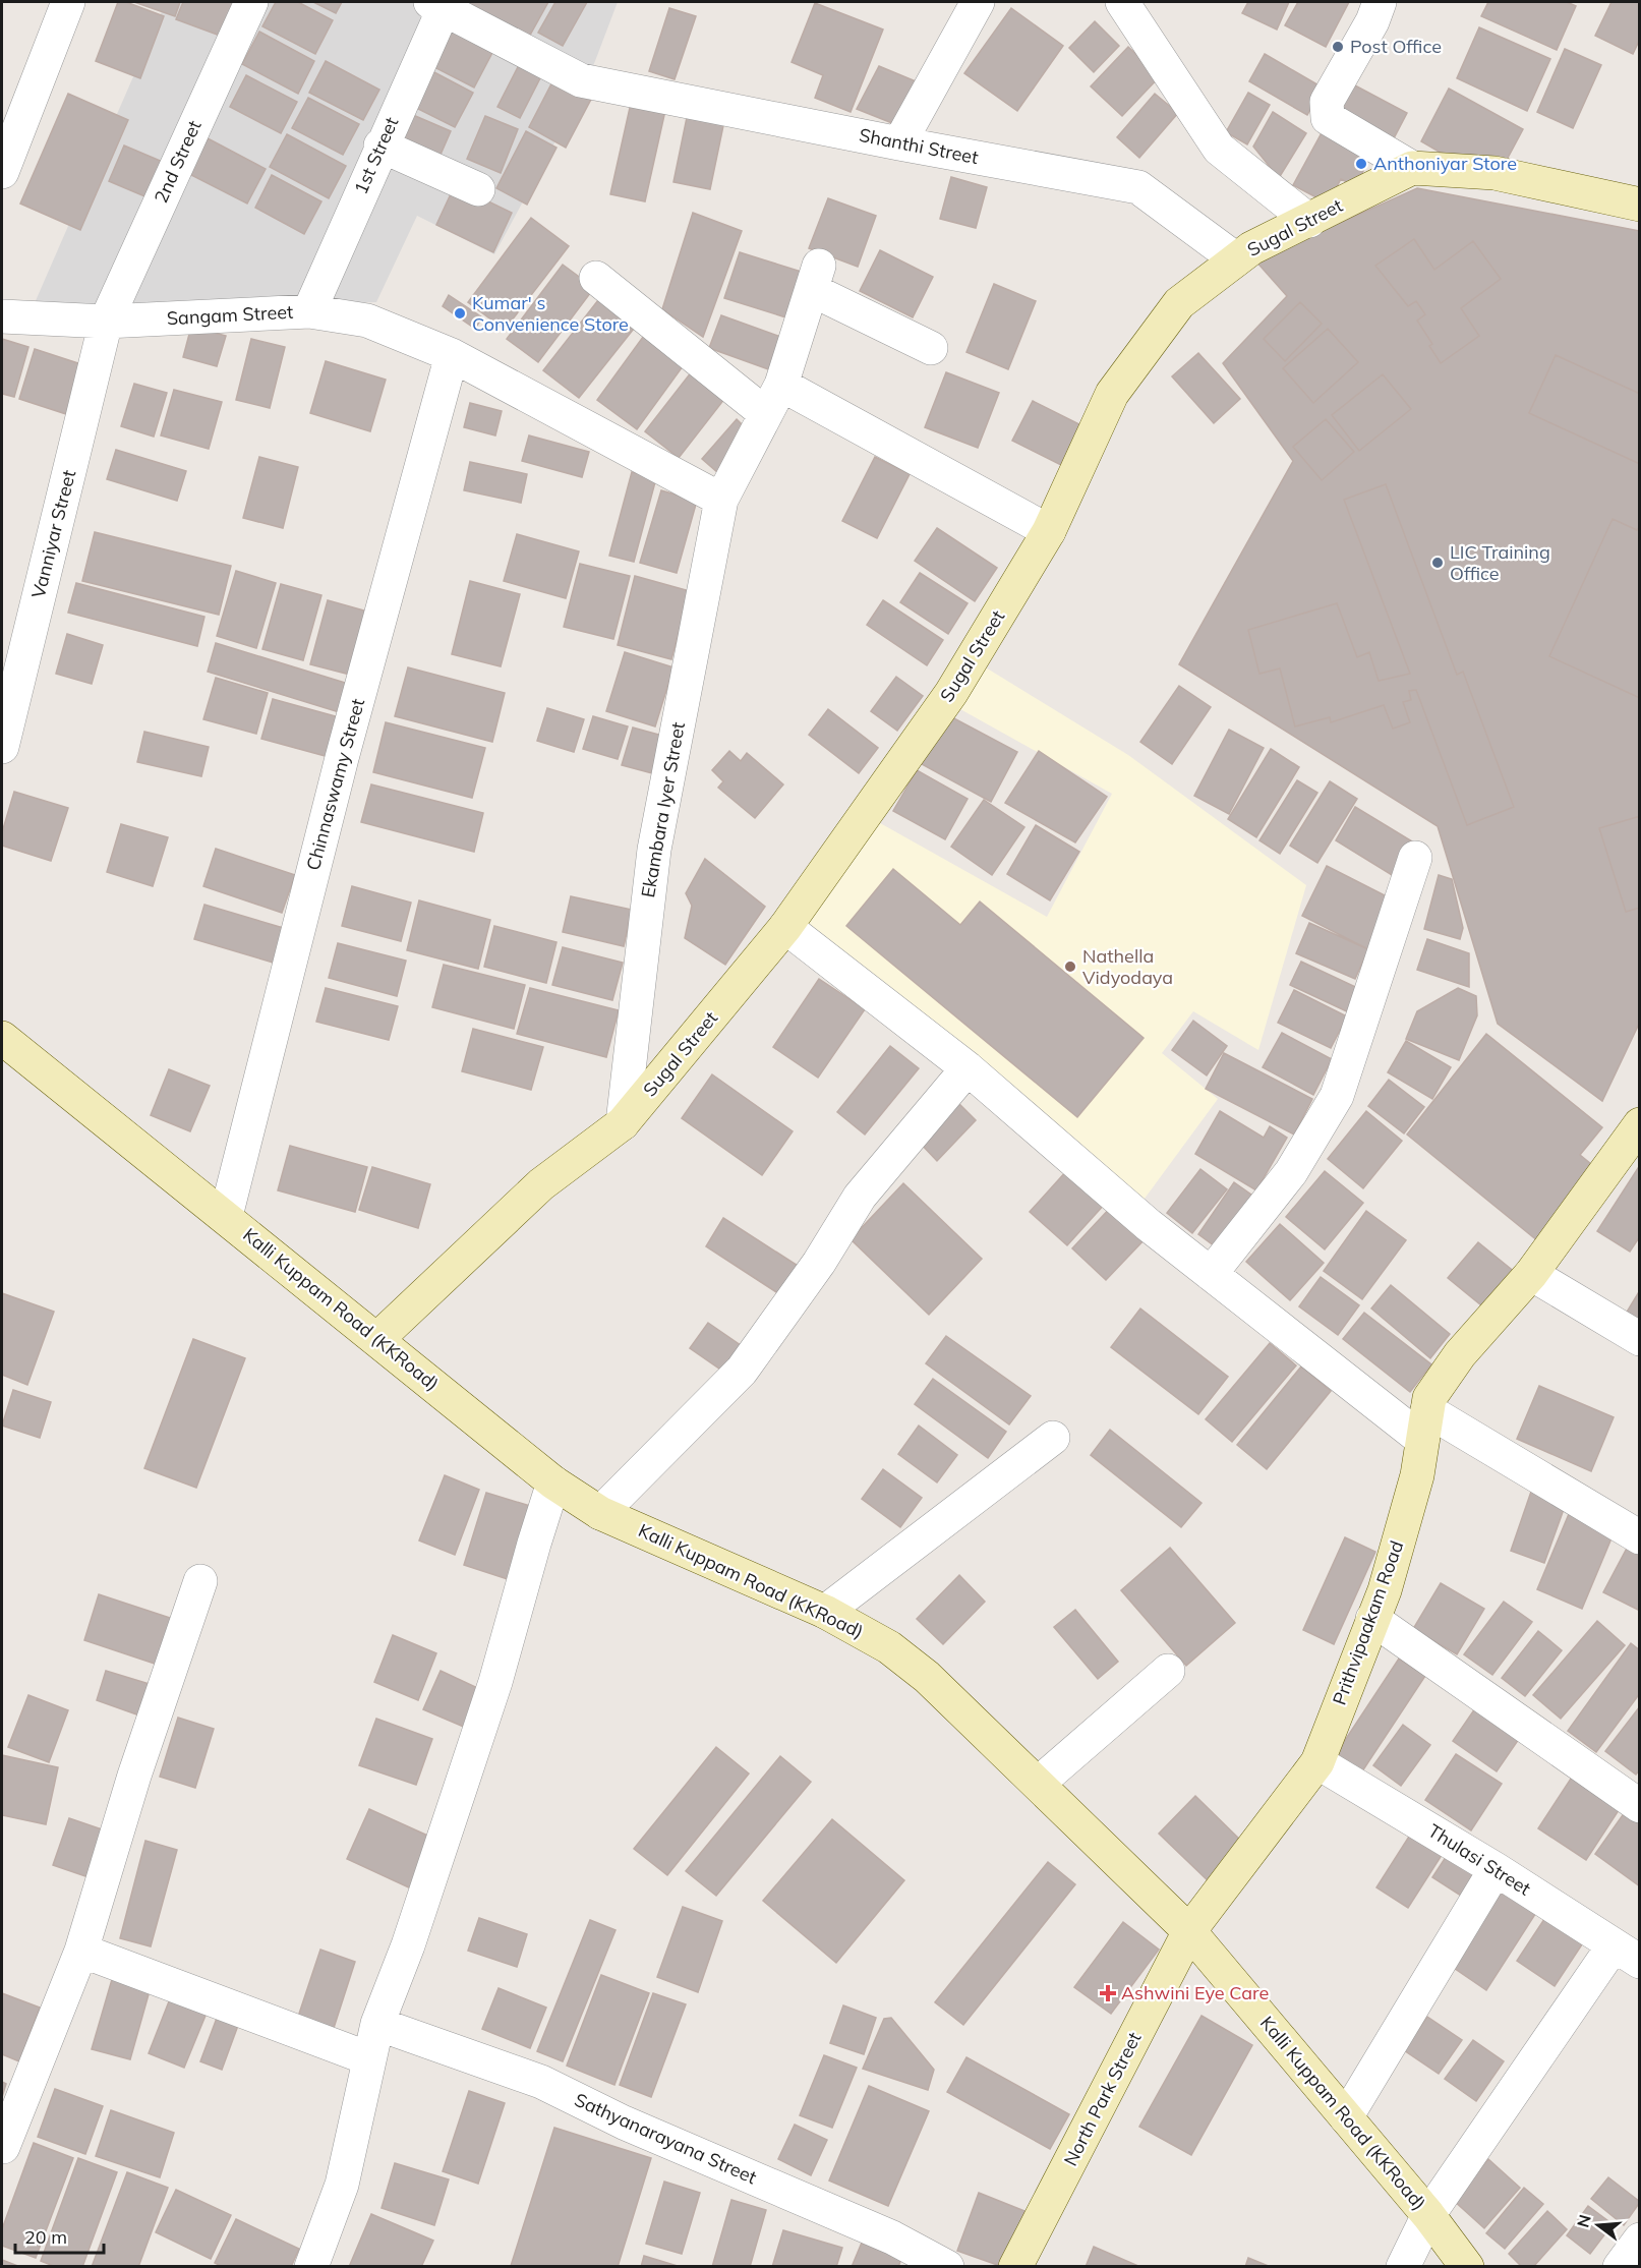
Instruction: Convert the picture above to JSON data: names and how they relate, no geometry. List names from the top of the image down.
{
  "streets": {
    "street": [
      "Shanthi Street",
      "1st Street",
      "2nd Street",
      "Sugal Street",
      "Sangam Street",
      "Vanniyar Street",
      "Chinnaswamy Street",
      "Ekambara Iyer Street",
      "Kalli Kuppam Road (KKRoad)",
      "Prithvipaakam Road",
      "Thulasi Street",
      "North Park Street",
      "Sathyanarayana Street"
    ]
  },
  "crossings": [
    ["Shanthi Street", "1st Street"],
    ["Shanthi Street", "Sugal Street"],
    ["1st Street", "Sangam Street"],
    ["2nd Street", "Sangam Street"],
    ["2nd Street", "Vanniyar Street"],
    ["Sugal Street", "Ekambara Iyer Street"],
    ["Sugal Street", "Kalli Kuppam Road (KKRoad)"],
    ["Sangam Street", "Vanniyar Street"],
    ["Sangam Street", "Chinnaswamy Street"],
    ["Sangam Street", "Ekambara Iyer Street"],
    ["Chinnaswamy Street", "Kalli Kuppam Road (KKRoad)"],
    ["Kalli Kuppam Road (KKRoad)", "Prithvipaakam Road"],
    ["Kalli Kuppam Road (KKRoad)", "North Park Street"],
    ["Prithvipaakam Road", "Thulasi Street"],
    ["Prithvipaakam Road", "North Park Street"]
  ],
  "places": {
    "other": [
      "Post Office",
      "Anthoniyar Store",
      "Kumar' s Convenience Store",
      "LIC Training Office",
      "Nathella Vidyodaya"
    ],
    "health": ["Ashwini Eye Care"]
  },
  "scale_bar": "20 m",
  "north": "left"
}
